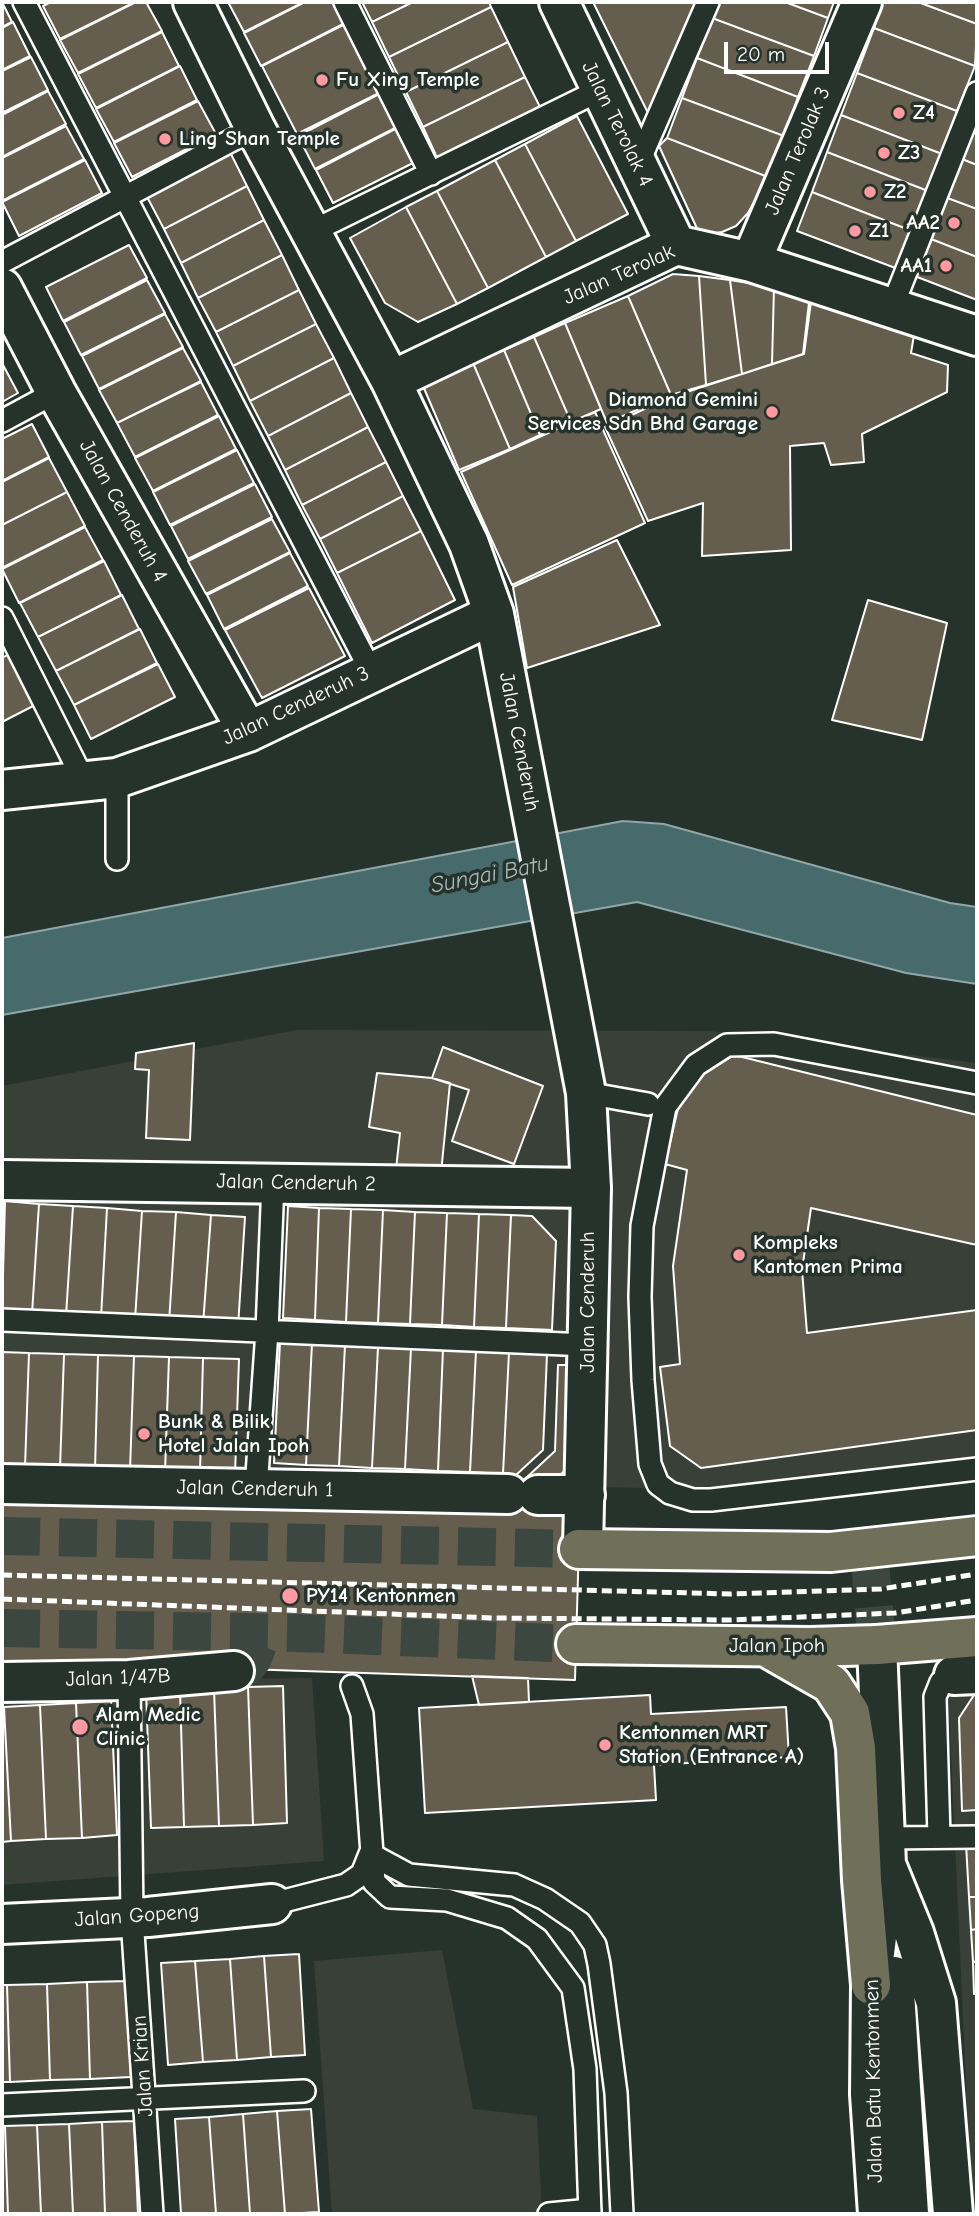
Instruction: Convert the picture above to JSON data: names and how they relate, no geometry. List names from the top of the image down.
{
  "streets": {
    "main road": ["Jalan Ipoh"],
    "street": [
      "Jalan Terolak 4",
      "Jalan Terolak 3",
      "Jalan Terolak",
      "Jalan Cenderuh 4",
      "Jalan Cenderuh 3",
      "Jalan Cenderuh",
      "Jalan Cenderuh 2",
      "Jalan Cenderuh 1",
      "Jalan 1/47B",
      "Jalan Gopeng",
      "Jalan Batu Kentonmen"
    ],
    "lane": ["Jalan Krian"]
  },
  "crossings": [
    ["Jalan Terolak 4", "Jalan Terolak"],
    ["Jalan Terolak 3", "Jalan Terolak"],
    ["Jalan Terolak", "Jalan Cenderuh"],
    ["Jalan Cenderuh 4", "Jalan Cenderuh 3"],
    ["Jalan Cenderuh 3", "Jalan Cenderuh"],
    ["Jalan Cenderuh", "Jalan Cenderuh 2"],
    ["Jalan Cenderuh", "Jalan Cenderuh 1"],
    ["Jalan Ipoh", "Jalan Batu Kentonmen"],
    ["Jalan 1/47B", "Jalan Krian"],
    ["Jalan Gopeng", "Jalan Krian"]
  ],
  "water": ["Sungai Batu"],
  "places": [
    "Fu Xing Temple",
    "Z4",
    "Ling Shan Temple",
    "Z3",
    "Z2",
    "AA2",
    "Z1",
    "AA1",
    "Diamond Gemini Services Sdn Bhd Garage",
    "Kompleks Kantomen Prima",
    "Bunk & Bilik Hotel Jalan Ipoh",
    "PY14 Kentonmen",
    "Alam Medic Clinic",
    "Kentonmen MRT Station (Entrance A)"
  ],
  "scale_bar": "20 m"
}
